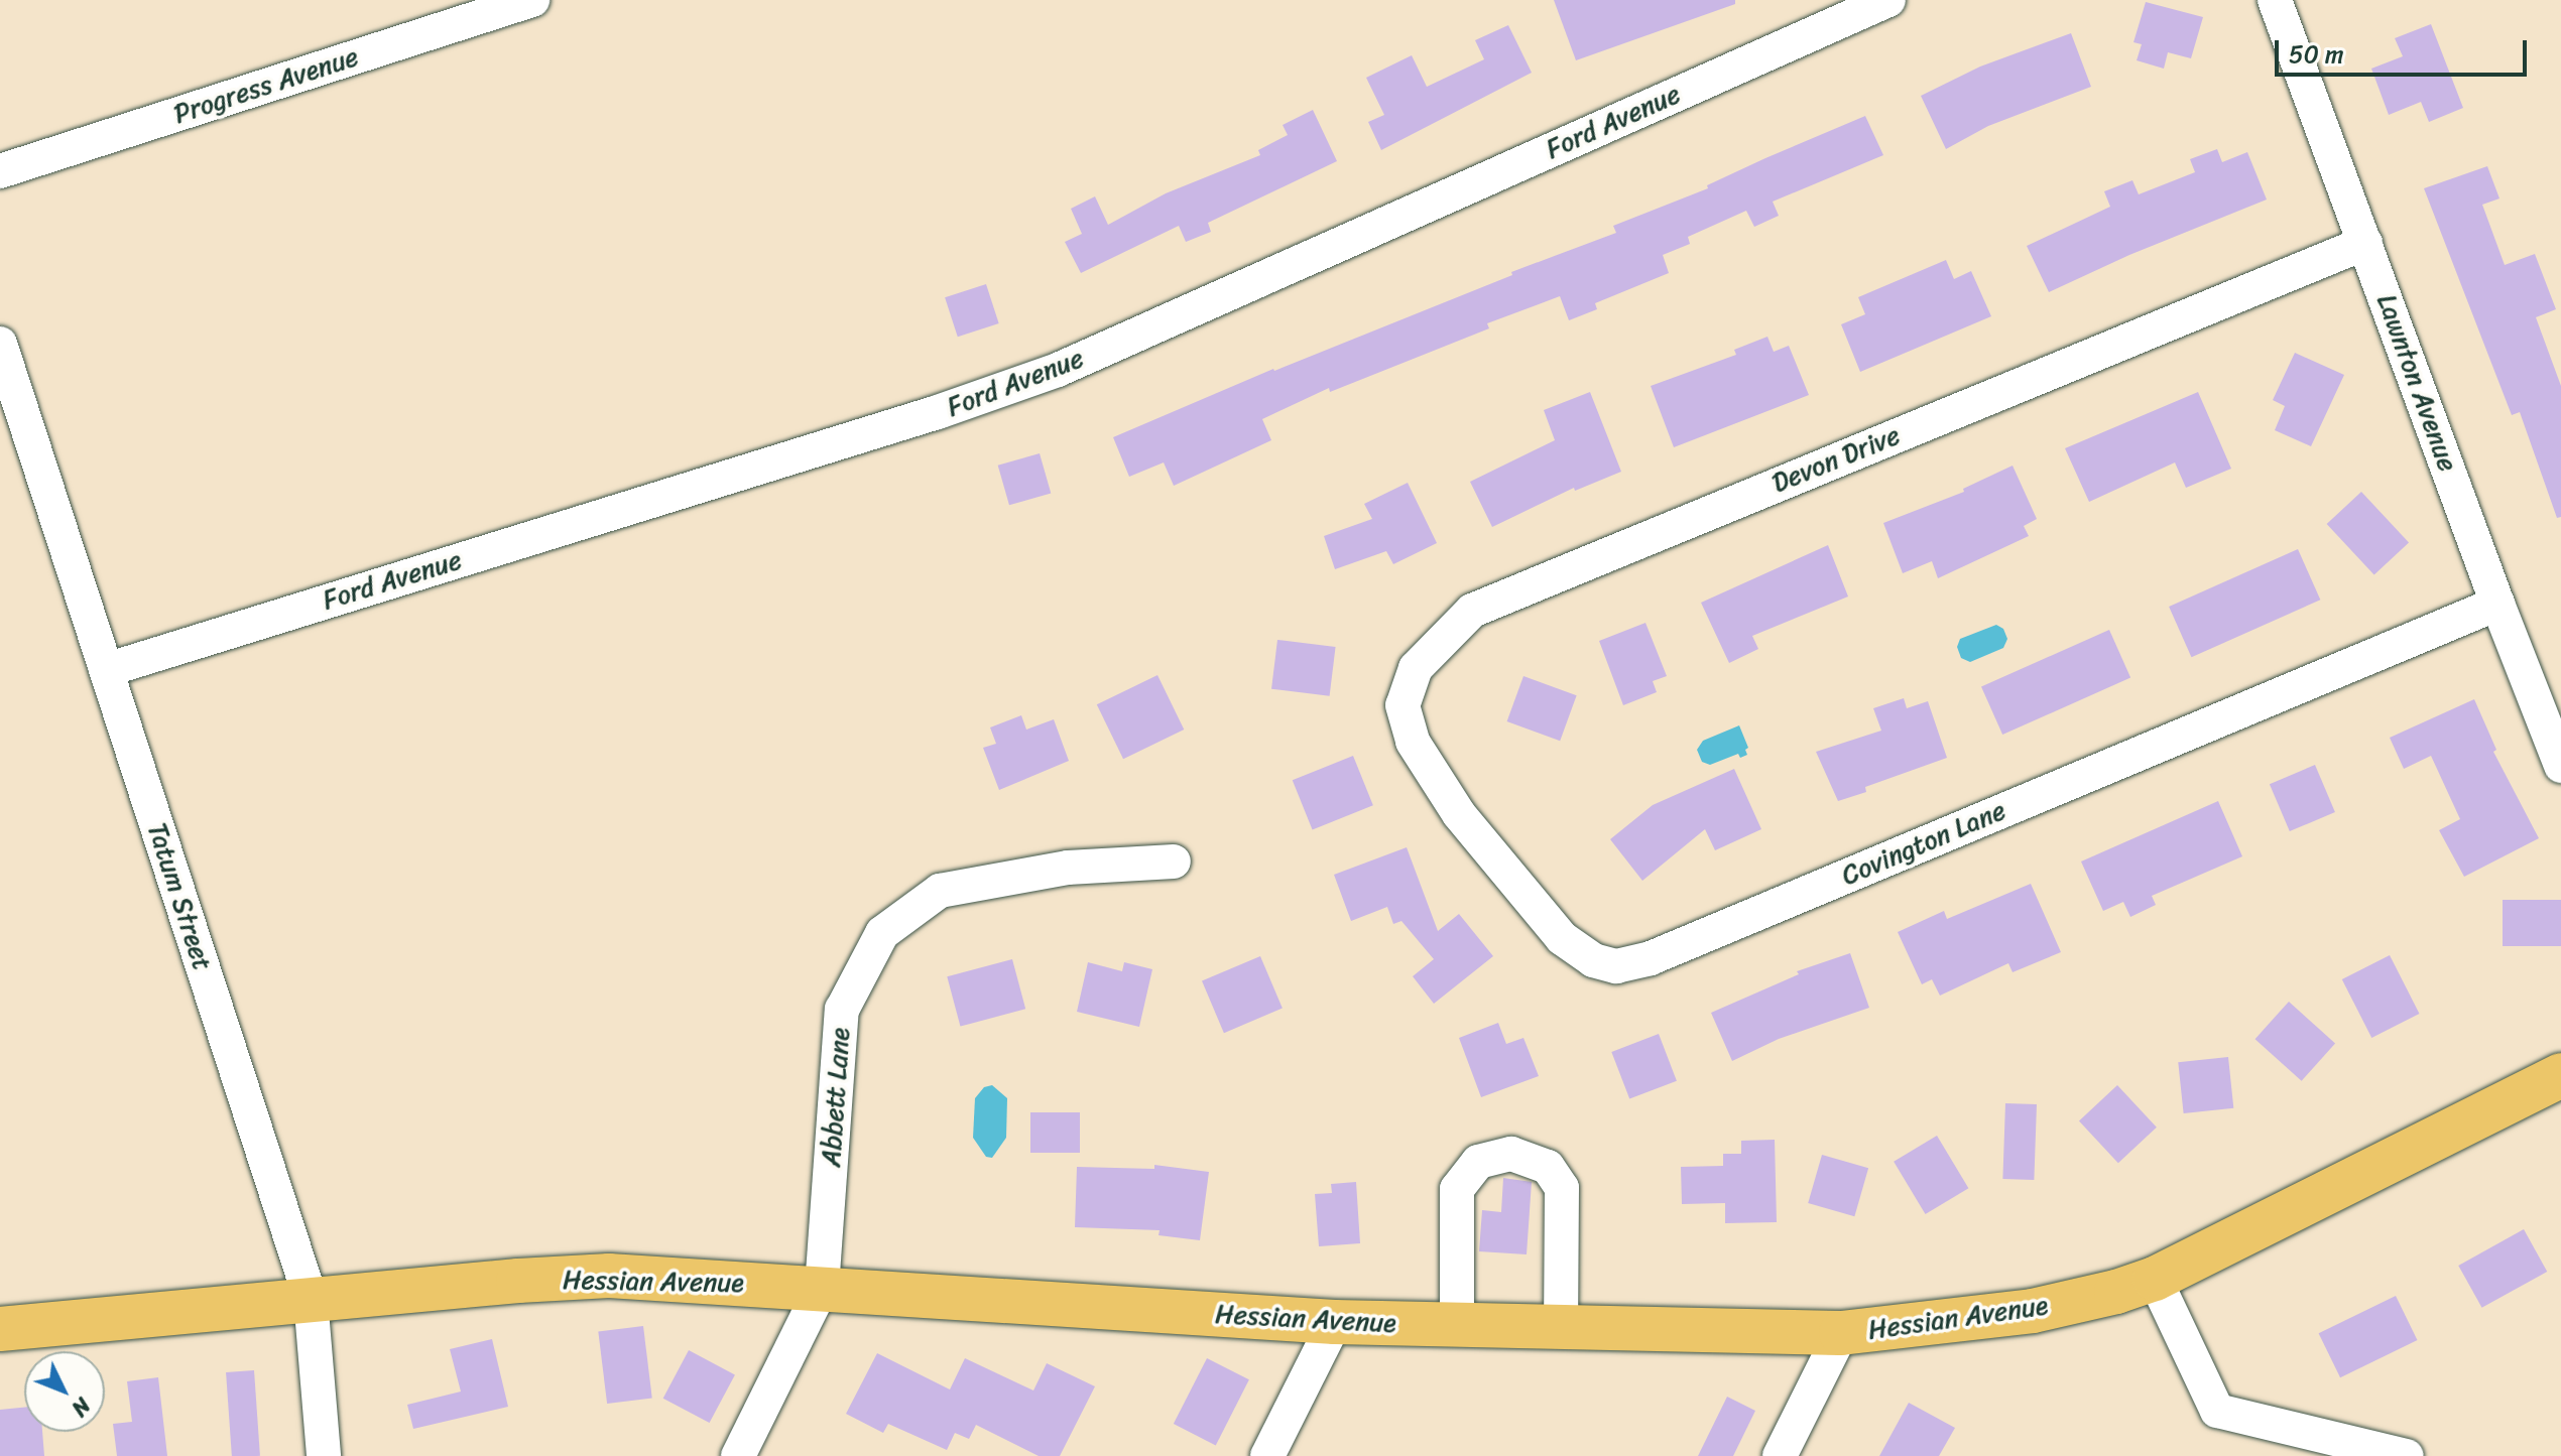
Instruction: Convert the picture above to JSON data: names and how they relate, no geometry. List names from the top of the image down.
{
  "streets": {
    "main road": ["Hessian Avenue"],
    "street": [
      "Progress Avenue",
      "Ford Avenue",
      "Lawnton Avenue",
      "Devon Drive",
      "Covington Lane",
      "Tatum Street",
      "Abbett Lane"
    ]
  },
  "crossings": [
    ["Ford Avenue", "Tatum Street"],
    ["Lawnton Avenue", "Devon Drive"],
    ["Lawnton Avenue", "Covington Lane"],
    ["Devon Drive", "Covington Lane"],
    ["Tatum Street", "Hessian Avenue"],
    ["Abbett Lane", "Hessian Avenue"]
  ],
  "scale_bar": "50 m",
  "north": "bottom right"
}
